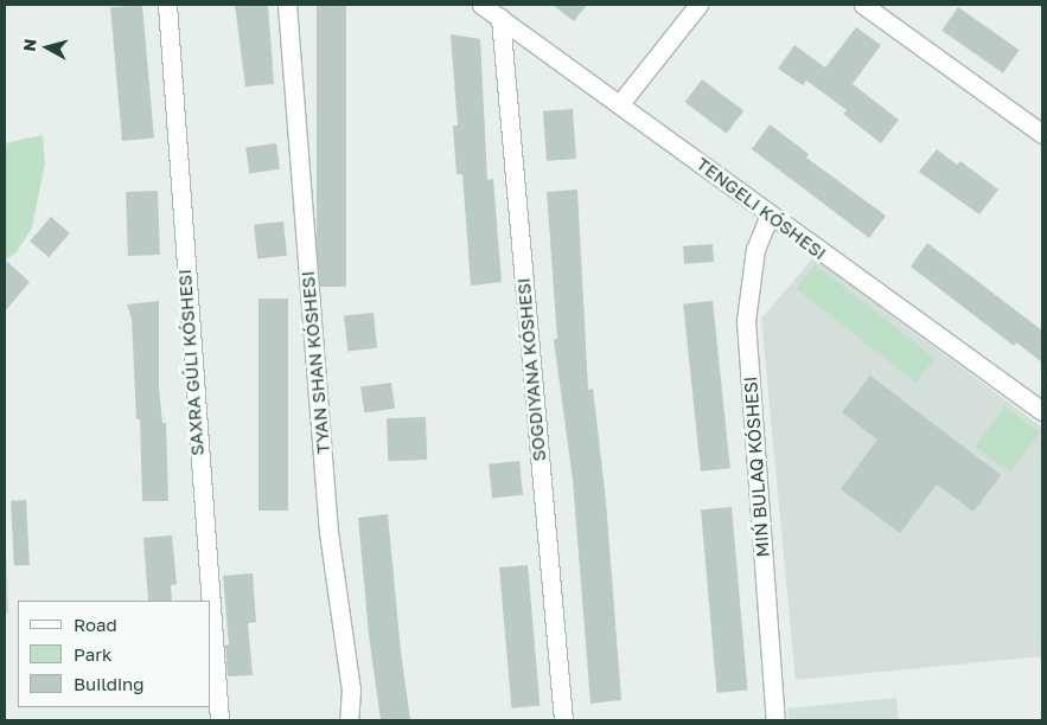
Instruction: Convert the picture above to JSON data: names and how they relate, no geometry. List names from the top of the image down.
{
  "streets": {
    "street": [
      "TENGELI KÓSHESI",
      "SAXRA GÚLI KÓSHESI",
      "TYAN SHAN KÓSHESI",
      "SOGDIYANA KÓSHESI"
    ]
  },
  "crossings": [
    ["TENGELI KÓSHESI", "SOGDIYANA KÓSHESI"]
  ],
  "legend": ["Road", "Park", "Building"],
  "north": "left"
}
